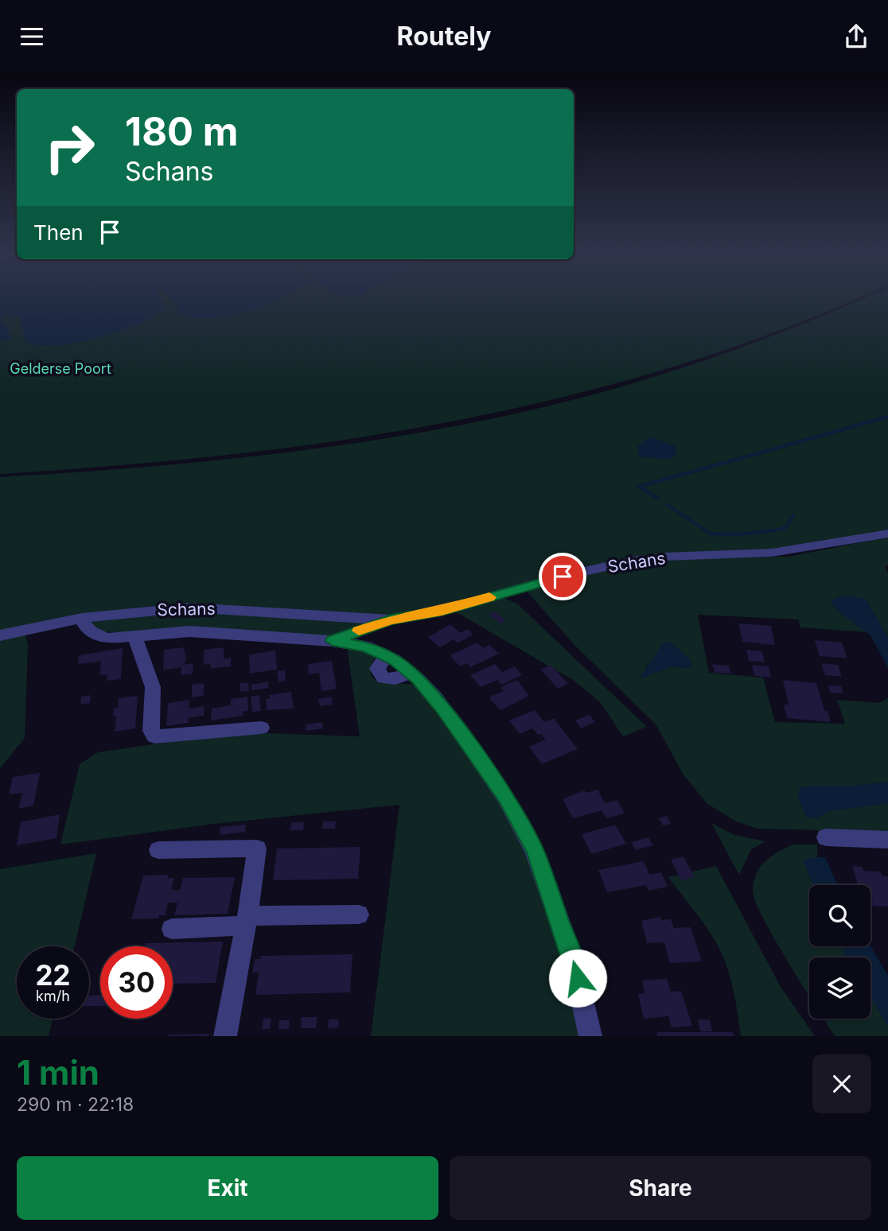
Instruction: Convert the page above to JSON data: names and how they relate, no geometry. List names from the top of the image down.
{
  "streets": {
    "street": ["Schans"]
  },
  "parks": ["Gelderse Poort"],
  "page": {
    "header": "Routely",
    "turn": ["180 m", "Schans"],
    "then": "Then",
    "speed": "22 km/h",
    "limit": "30",
    "heading": ["1 min", "290 m · 22:18"],
    "buttons": ["Exit", "Share"]
  }
}
